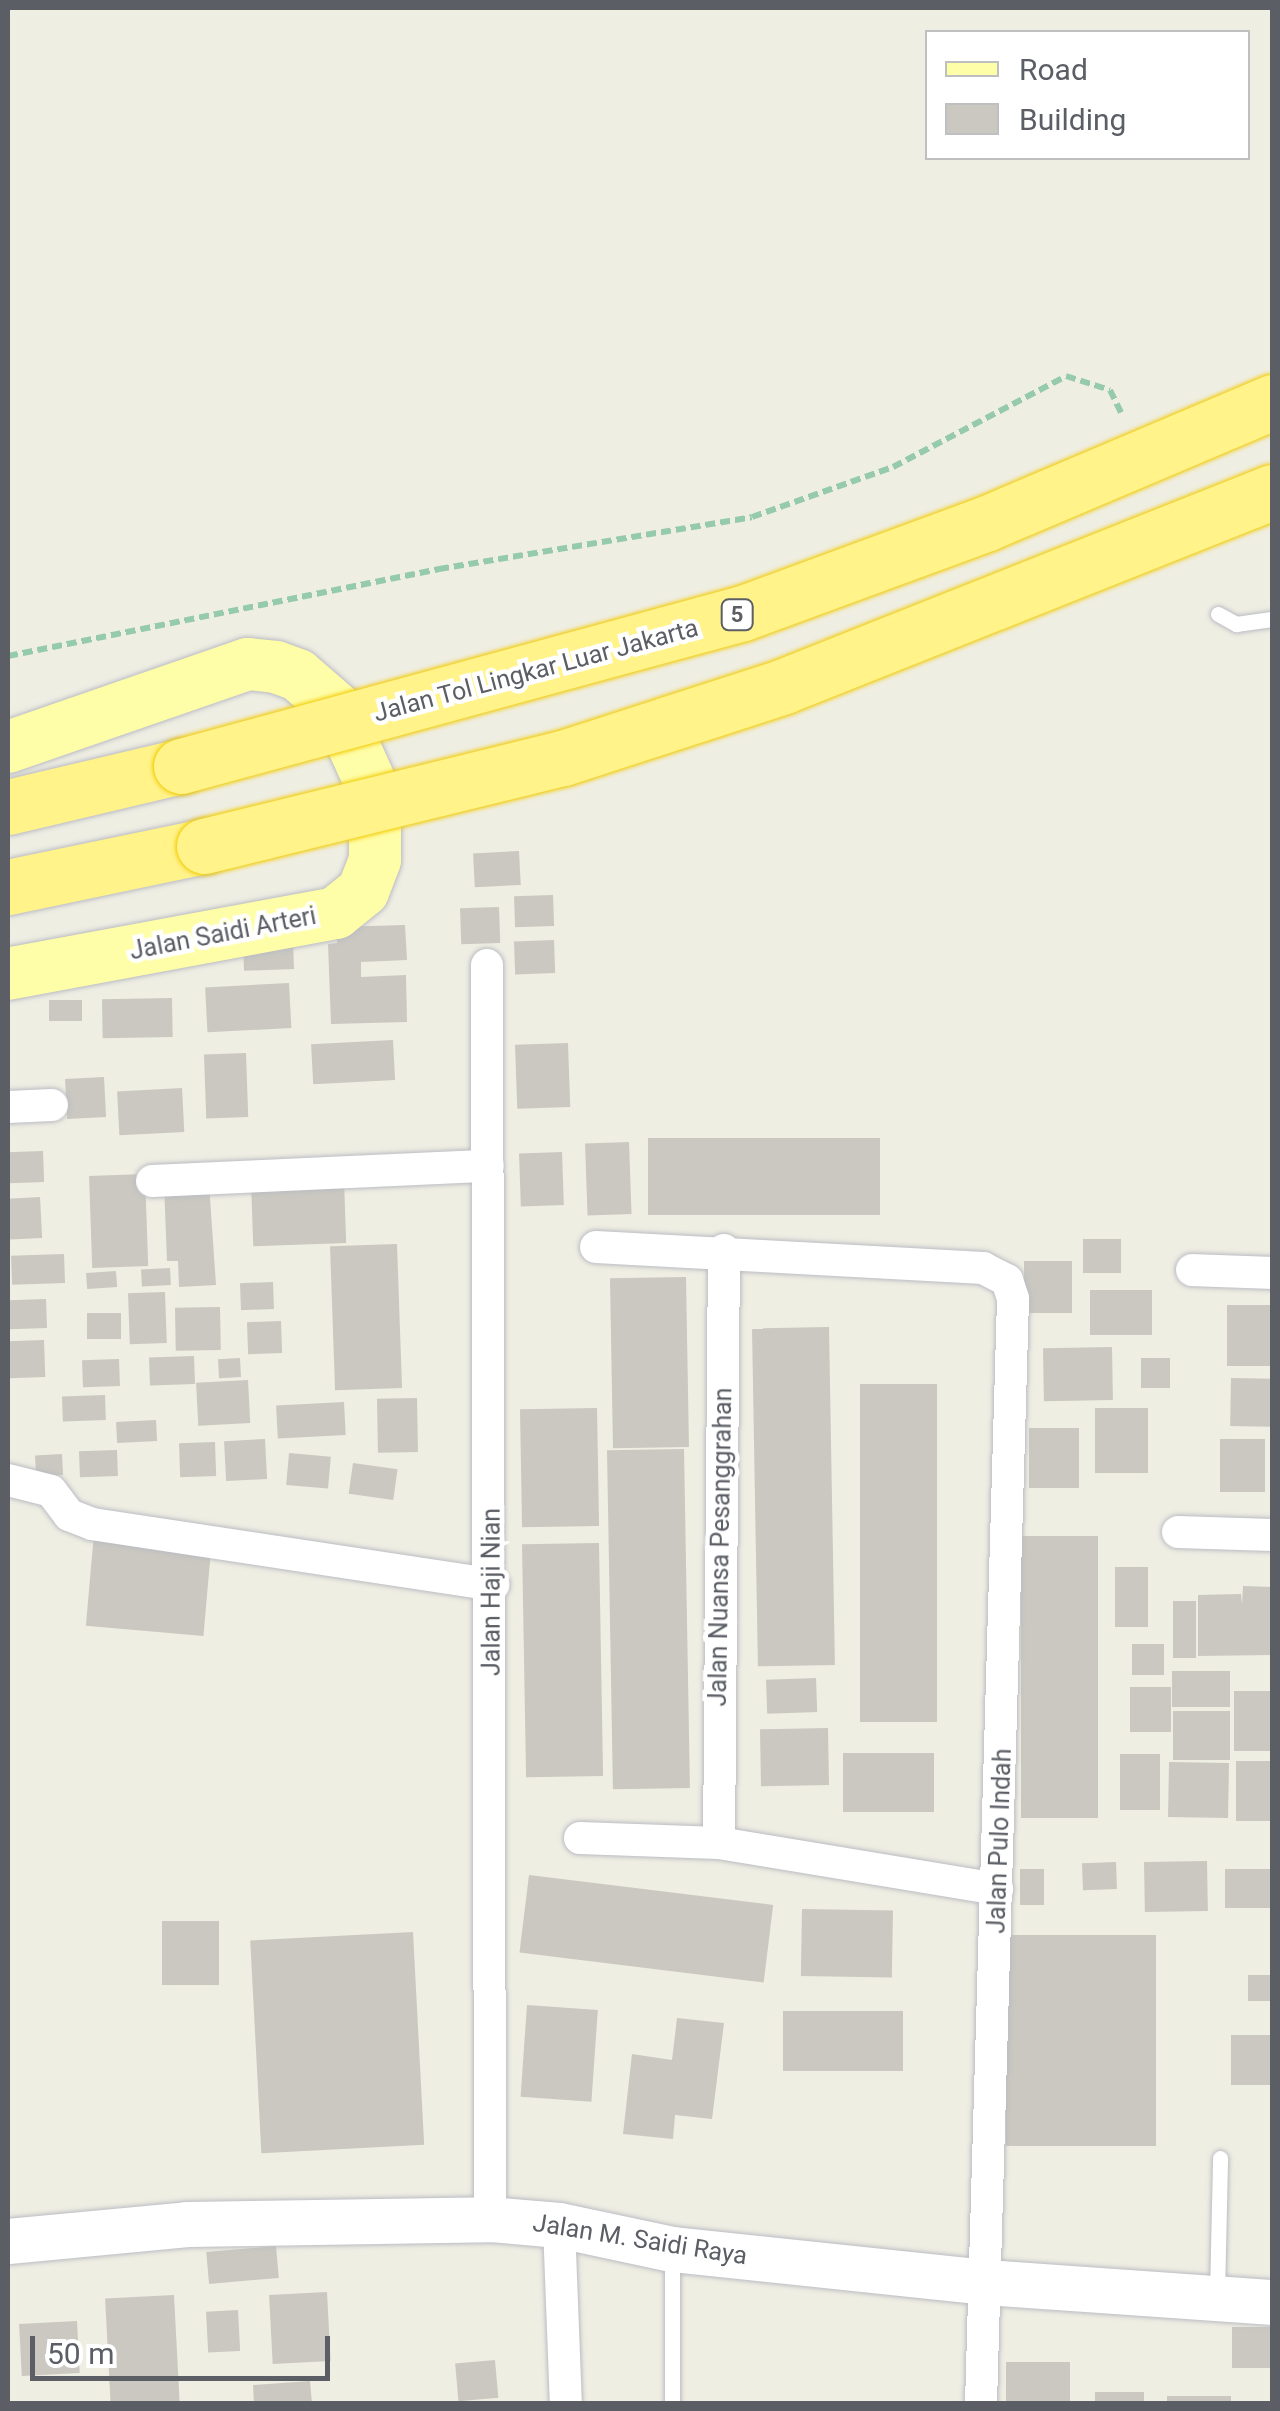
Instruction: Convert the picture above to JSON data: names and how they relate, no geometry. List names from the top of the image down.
{
  "streets": {
    "highway": ["5", "Jalan Tol Lingkar Luar Jakarta"],
    "main road": ["Jalan Saidi Arteri"],
    "street": [
      "Jalan Nuansa Pesanggrahan",
      "Jalan Haji Nian",
      "Jalan Pulo Indah",
      "Jalan M. Saidi Raya"
    ]
  },
  "crossings": [
    ["Jalan Nuansa Pesanggrahan", "Jalan Pulo Indah"],
    ["Jalan Haji Nian", "Jalan M. Saidi Raya"],
    ["Jalan Pulo Indah", "Jalan M. Saidi Raya"]
  ],
  "legend": ["Road", "Building"],
  "scale_bar": "50 m"
}
